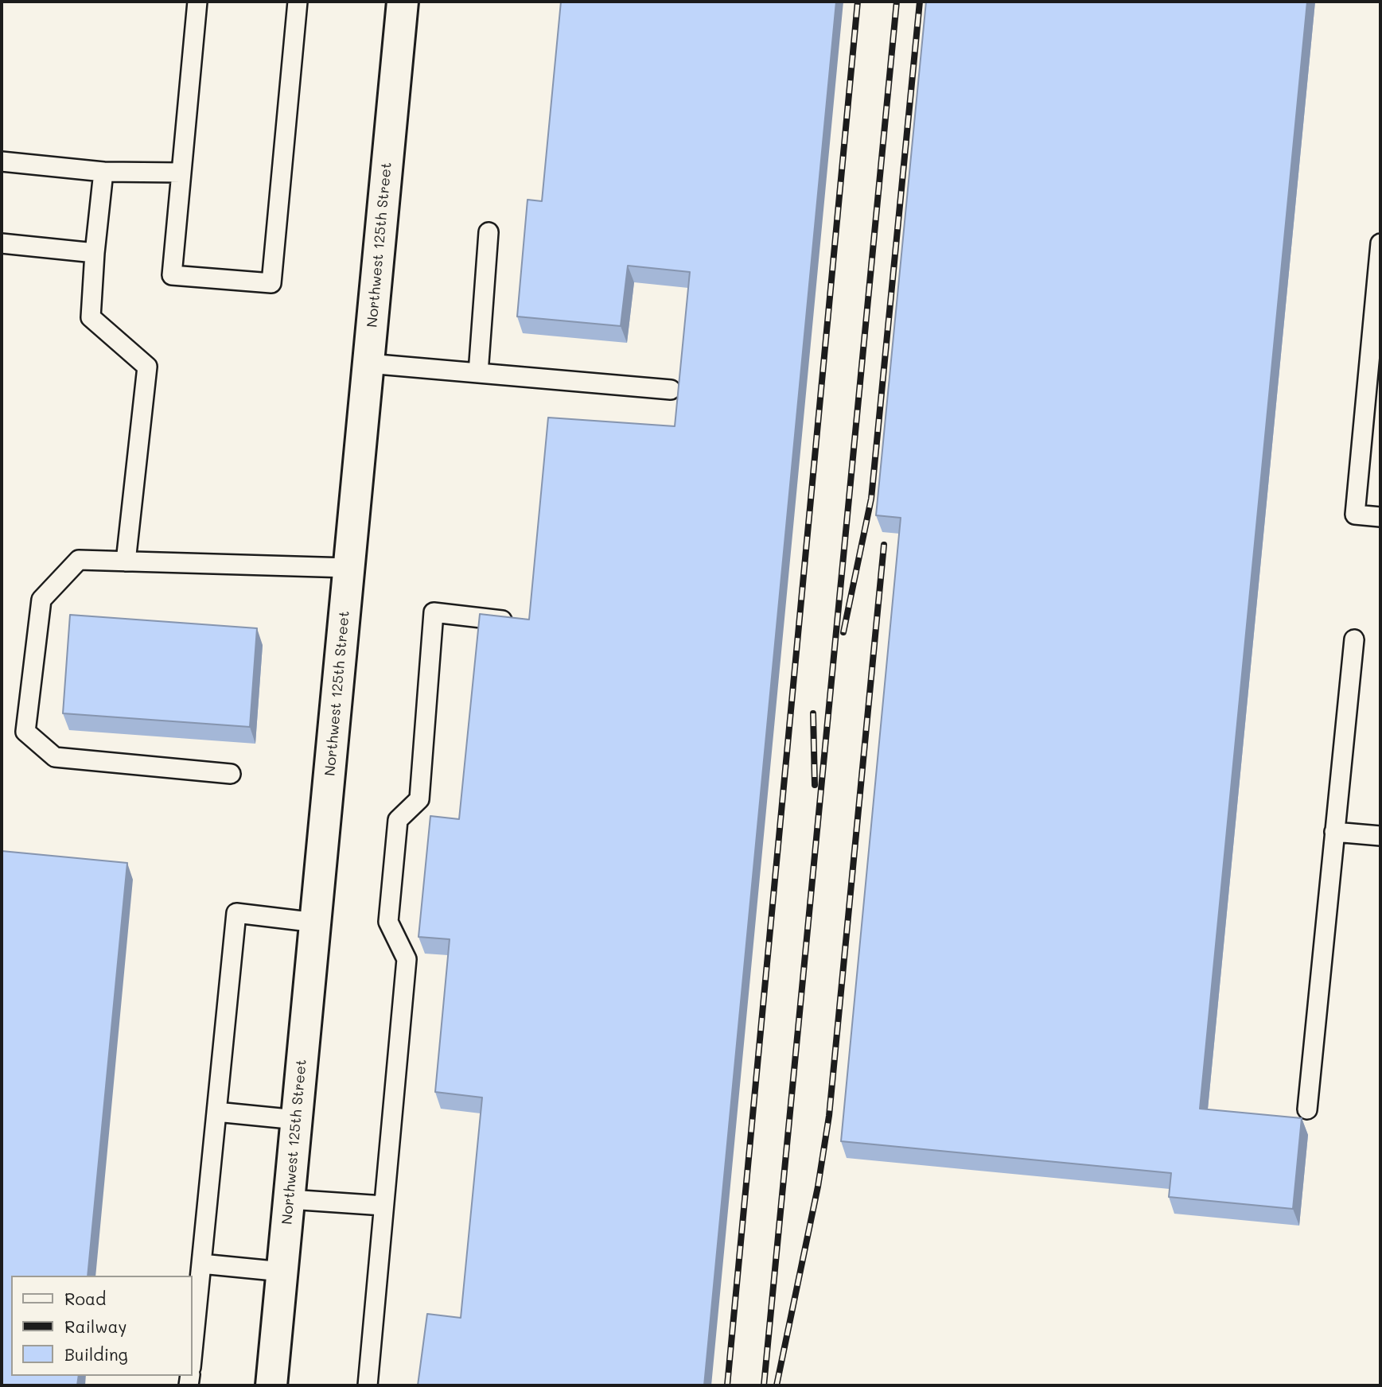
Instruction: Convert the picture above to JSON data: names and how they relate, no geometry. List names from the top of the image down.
{
  "streets": {
    "street": ["Northwest 125th Street"]
  },
  "legend": ["Road", "Railway", "Building"]
}
